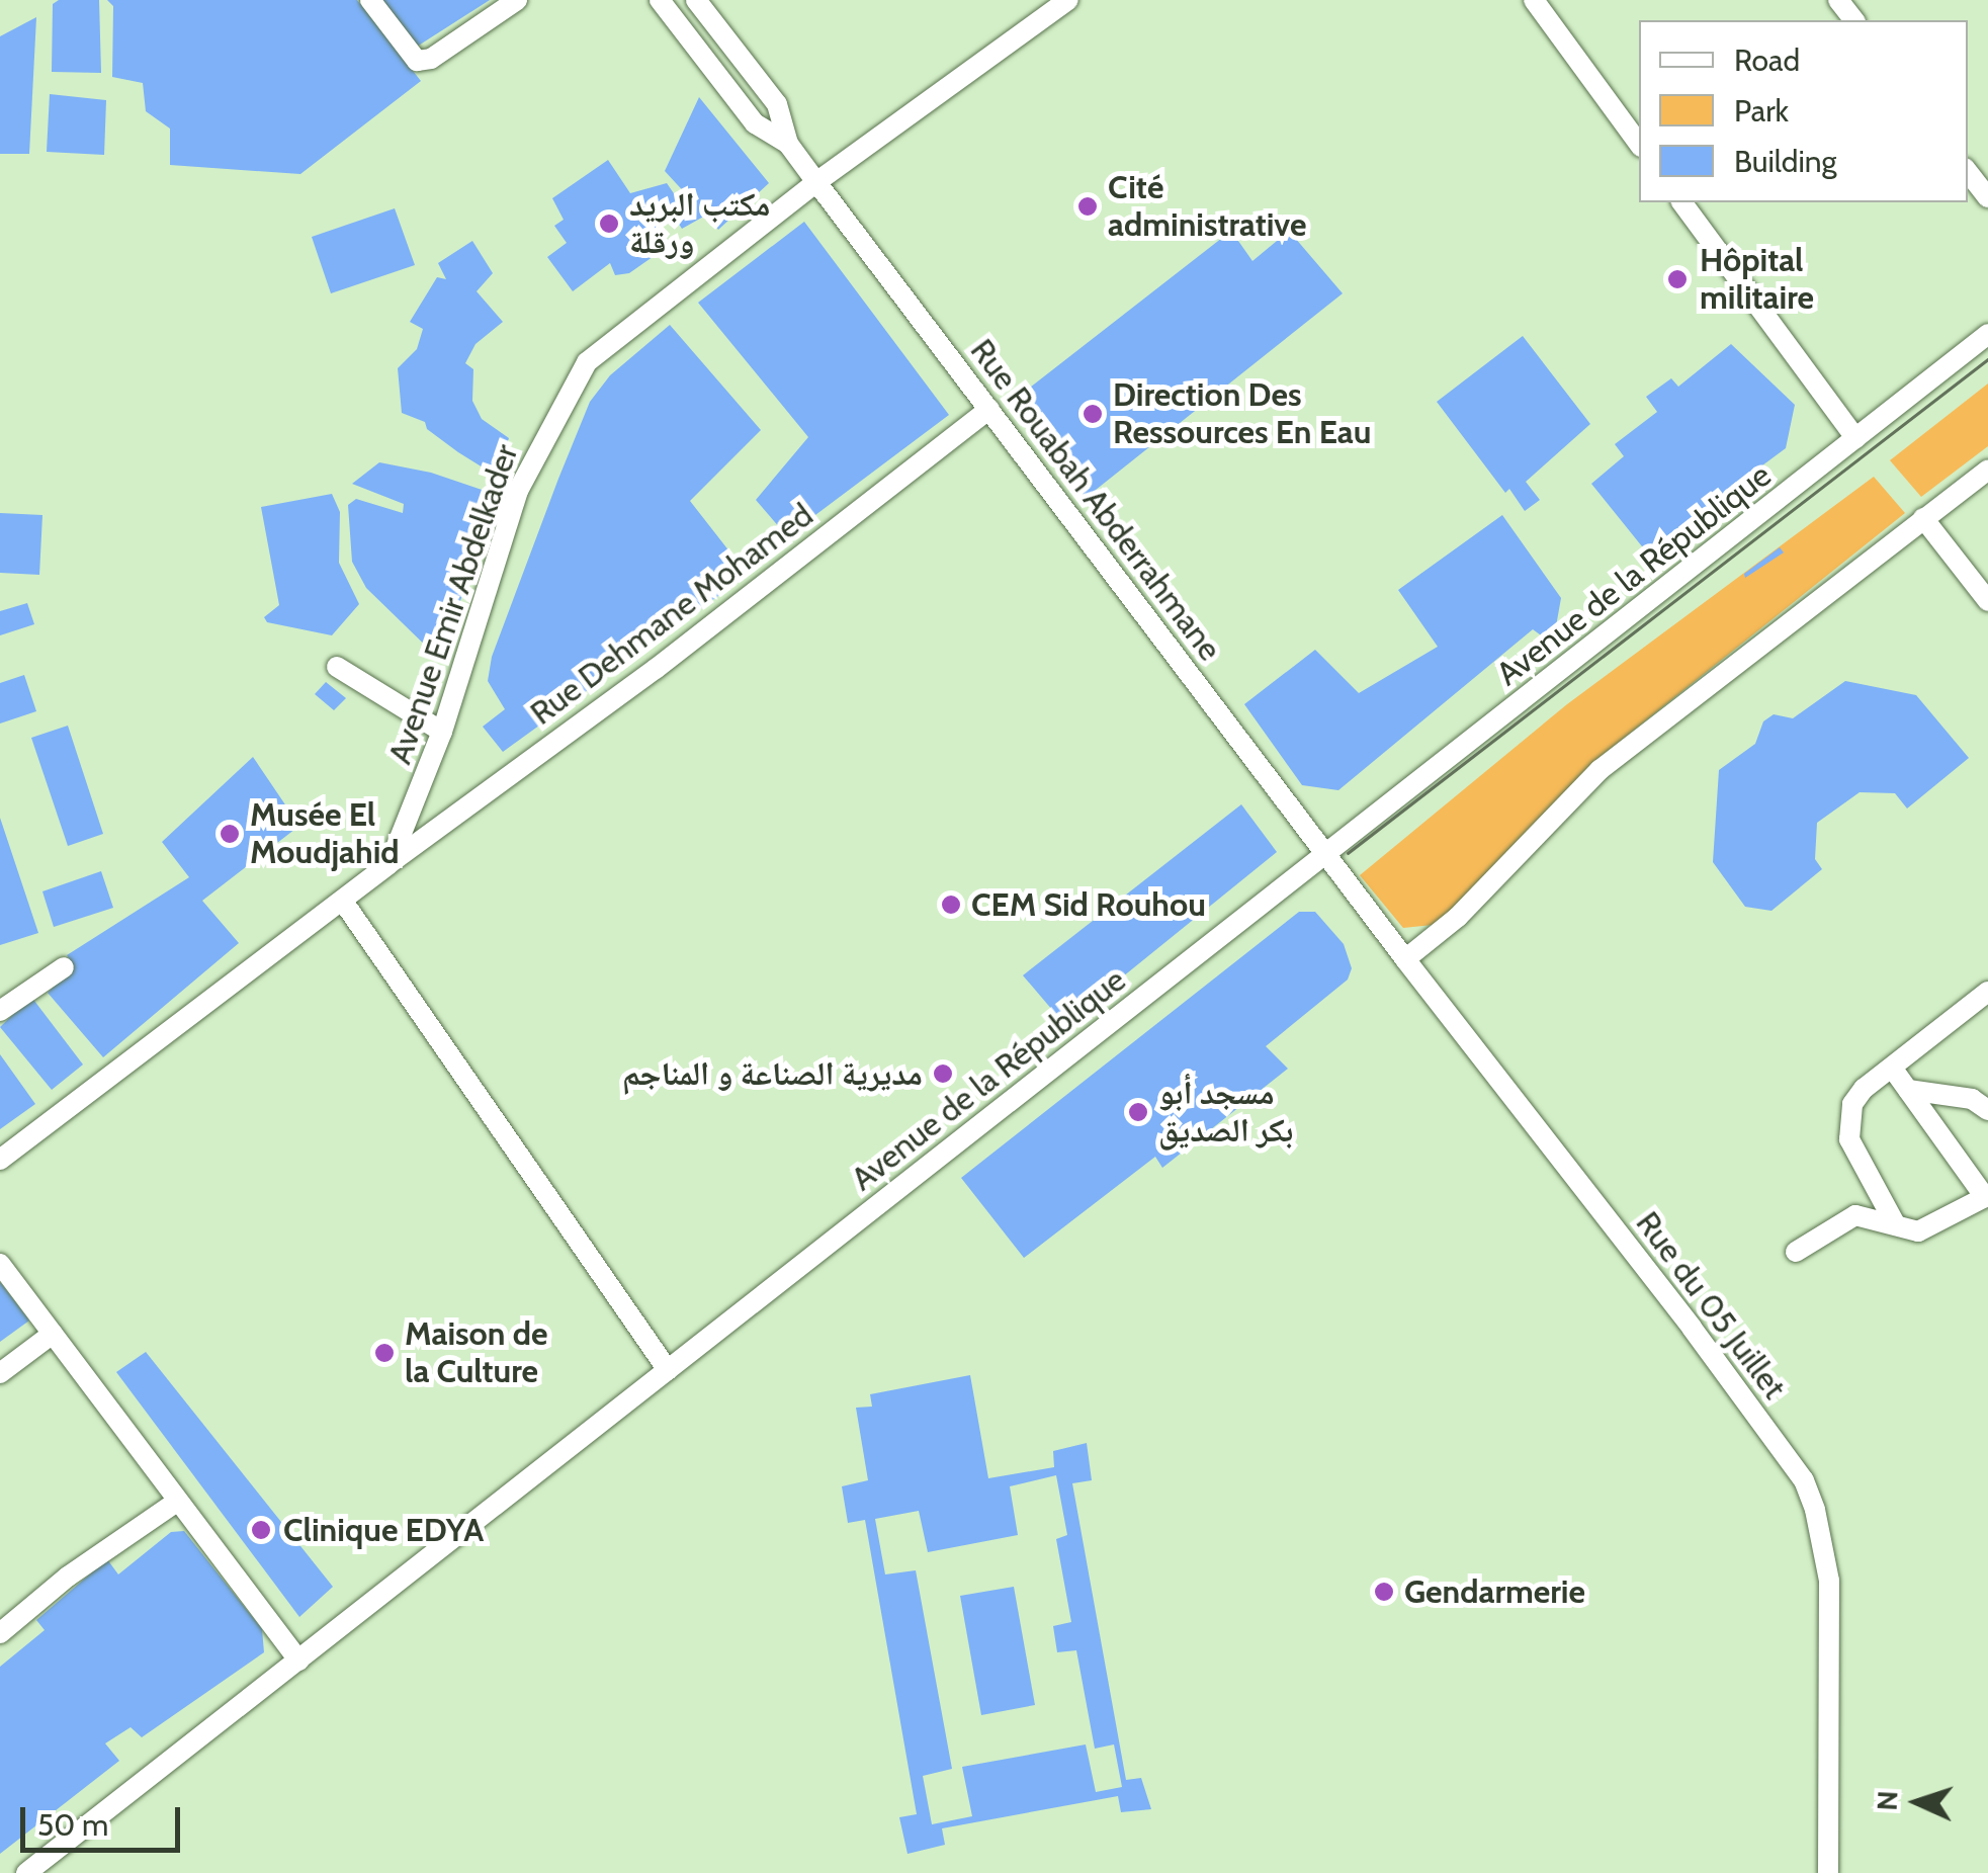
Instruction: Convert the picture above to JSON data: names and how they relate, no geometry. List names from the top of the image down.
{
  "streets": {
    "street": [
      "Rue Rouabah Abderrahmane",
      "Avenue de la République",
      "Avenue Emir Abdelkader",
      "Rue Dehmane Mohamed",
      "Rue du 05 Juillet"
    ]
  },
  "crossings": [
    ["Rue Rouabah Abderrahmane", "Avenue de la République"],
    ["Rue Rouabah Abderrahmane", "Avenue Emir Abdelkader"],
    ["Rue Rouabah Abderrahmane", "Rue Dehmane Mohamed"],
    ["Rue Rouabah Abderrahmane", "Rue du 05 Juillet"],
    ["Avenue de la République", "Rue du 05 Juillet"],
    ["Avenue Emir Abdelkader", "Rue Dehmane Mohamed"]
  ],
  "places": [
    "Cité administrative",
    "مكتب البريد ورقلة",
    "Hôpital militaire",
    "Direction Des Ressources En Eau",
    "Musée El Moudjahid",
    "CEM Sid Rouhou",
    "مديرية الصناعة و المناجم",
    "مسجد أبو بكر الصديق",
    "Maison de la Culture",
    "Clinique EDYA",
    "Gendarmerie"
  ],
  "legend": ["Road", "Park", "Building"],
  "scale_bar": "50 m",
  "north": "left"
}
